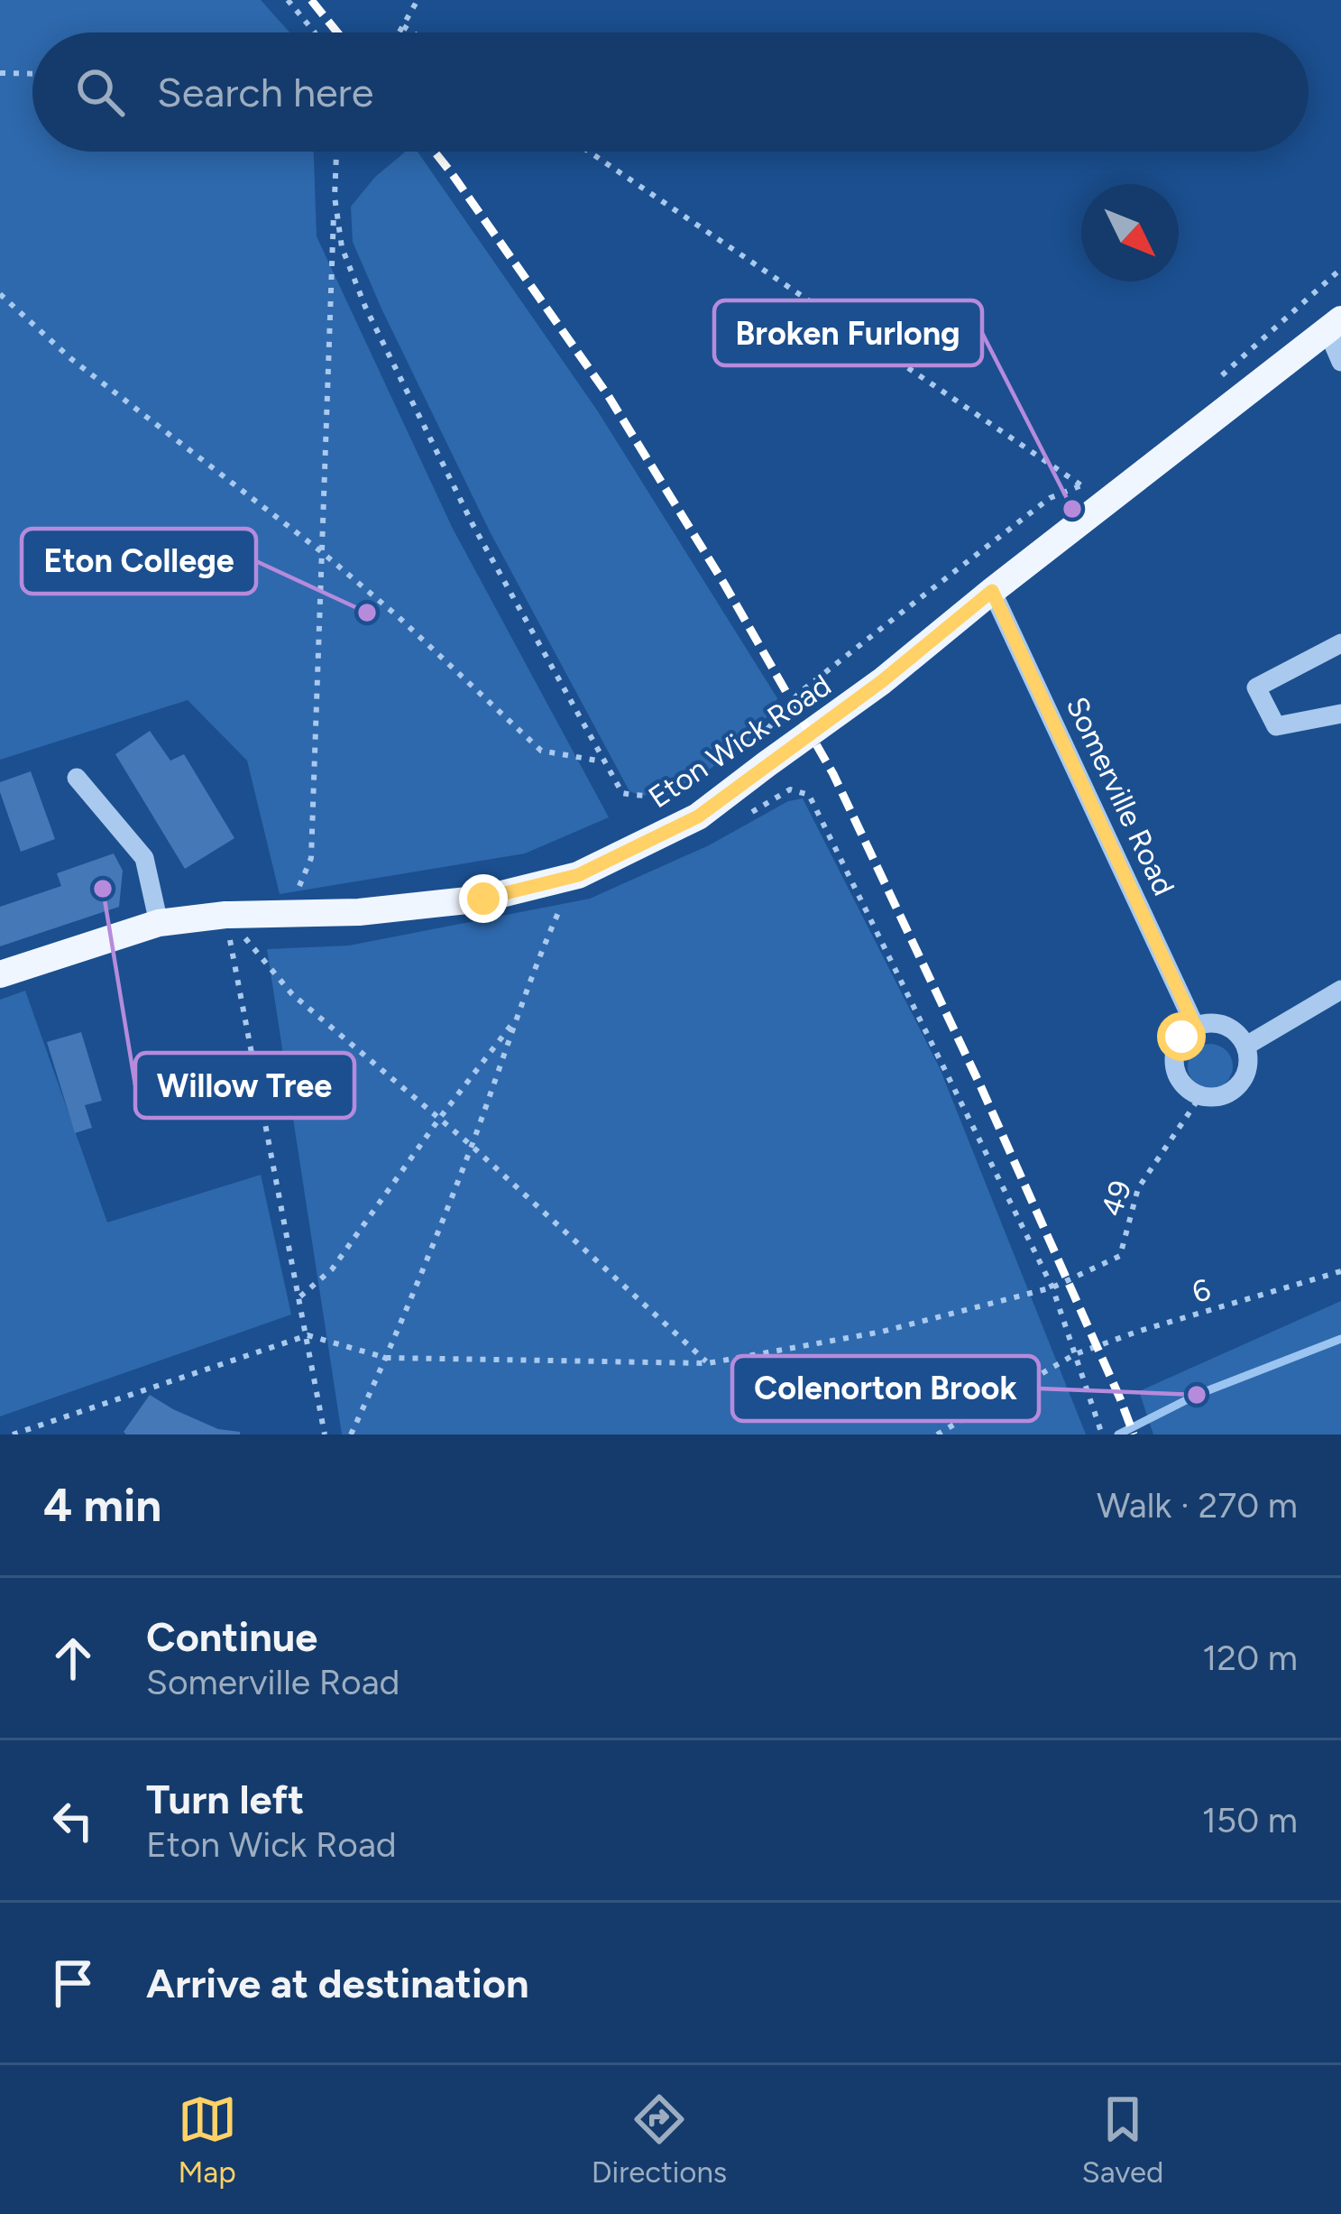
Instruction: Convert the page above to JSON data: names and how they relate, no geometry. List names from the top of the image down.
{
  "streets": {
    "main road": ["Eton Wick Road"],
    "street": ["Somerville Road"],
    "path": ["49", "6"]
  },
  "crossings": [
    ["Eton Wick Road", "Somerville Road"],
    ["Somerville Road", "49"]
  ],
  "places": [
    "Broken Furlong",
    "Eton College",
    "Willow Tree",
    "Colenorton Brook"
  ],
  "north": "bottom right",
  "page": {
    "search": "Search here",
    "heading": ["4 min", "Walk · 270 m"],
    "list": [
      ["Continue", "Somerville Road", "120 m"],
      ["Turn left", "Eton Wick Road", "150 m"],
      "Arrive at destination"
    ],
    "nav": ["Map", "Directions", "Saved"]
  }
}
